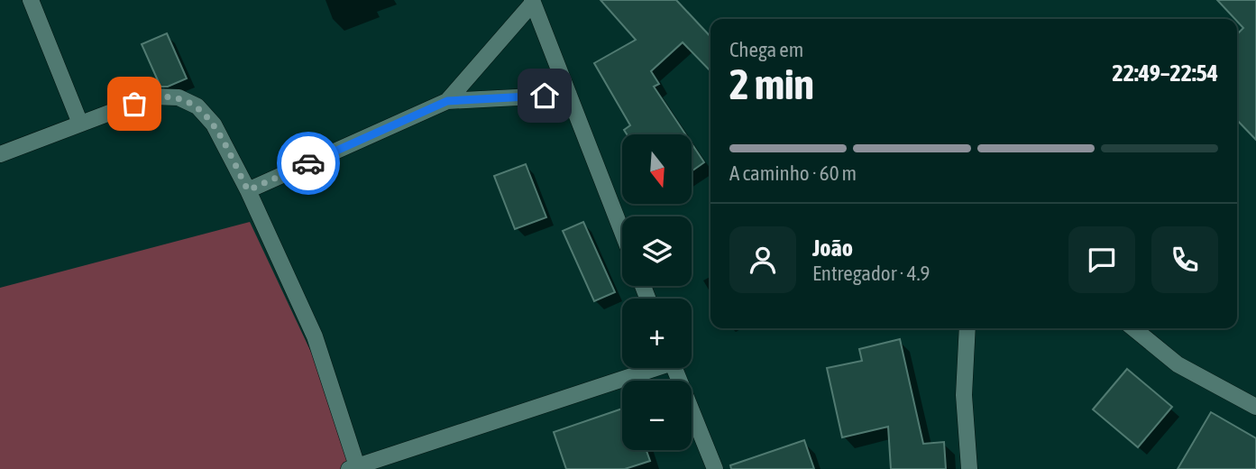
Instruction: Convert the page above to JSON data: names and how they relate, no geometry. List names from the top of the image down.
{
  "north": "bottom",
  "page": {
    "heading": ["2 min", "Chega em", "22:49–22:54"],
    "panel": ["João", "Entregador · 4.9"],
    "bar": "A caminho · 60 m",
    "map_buttons": ["+", "−"]
  }
}
